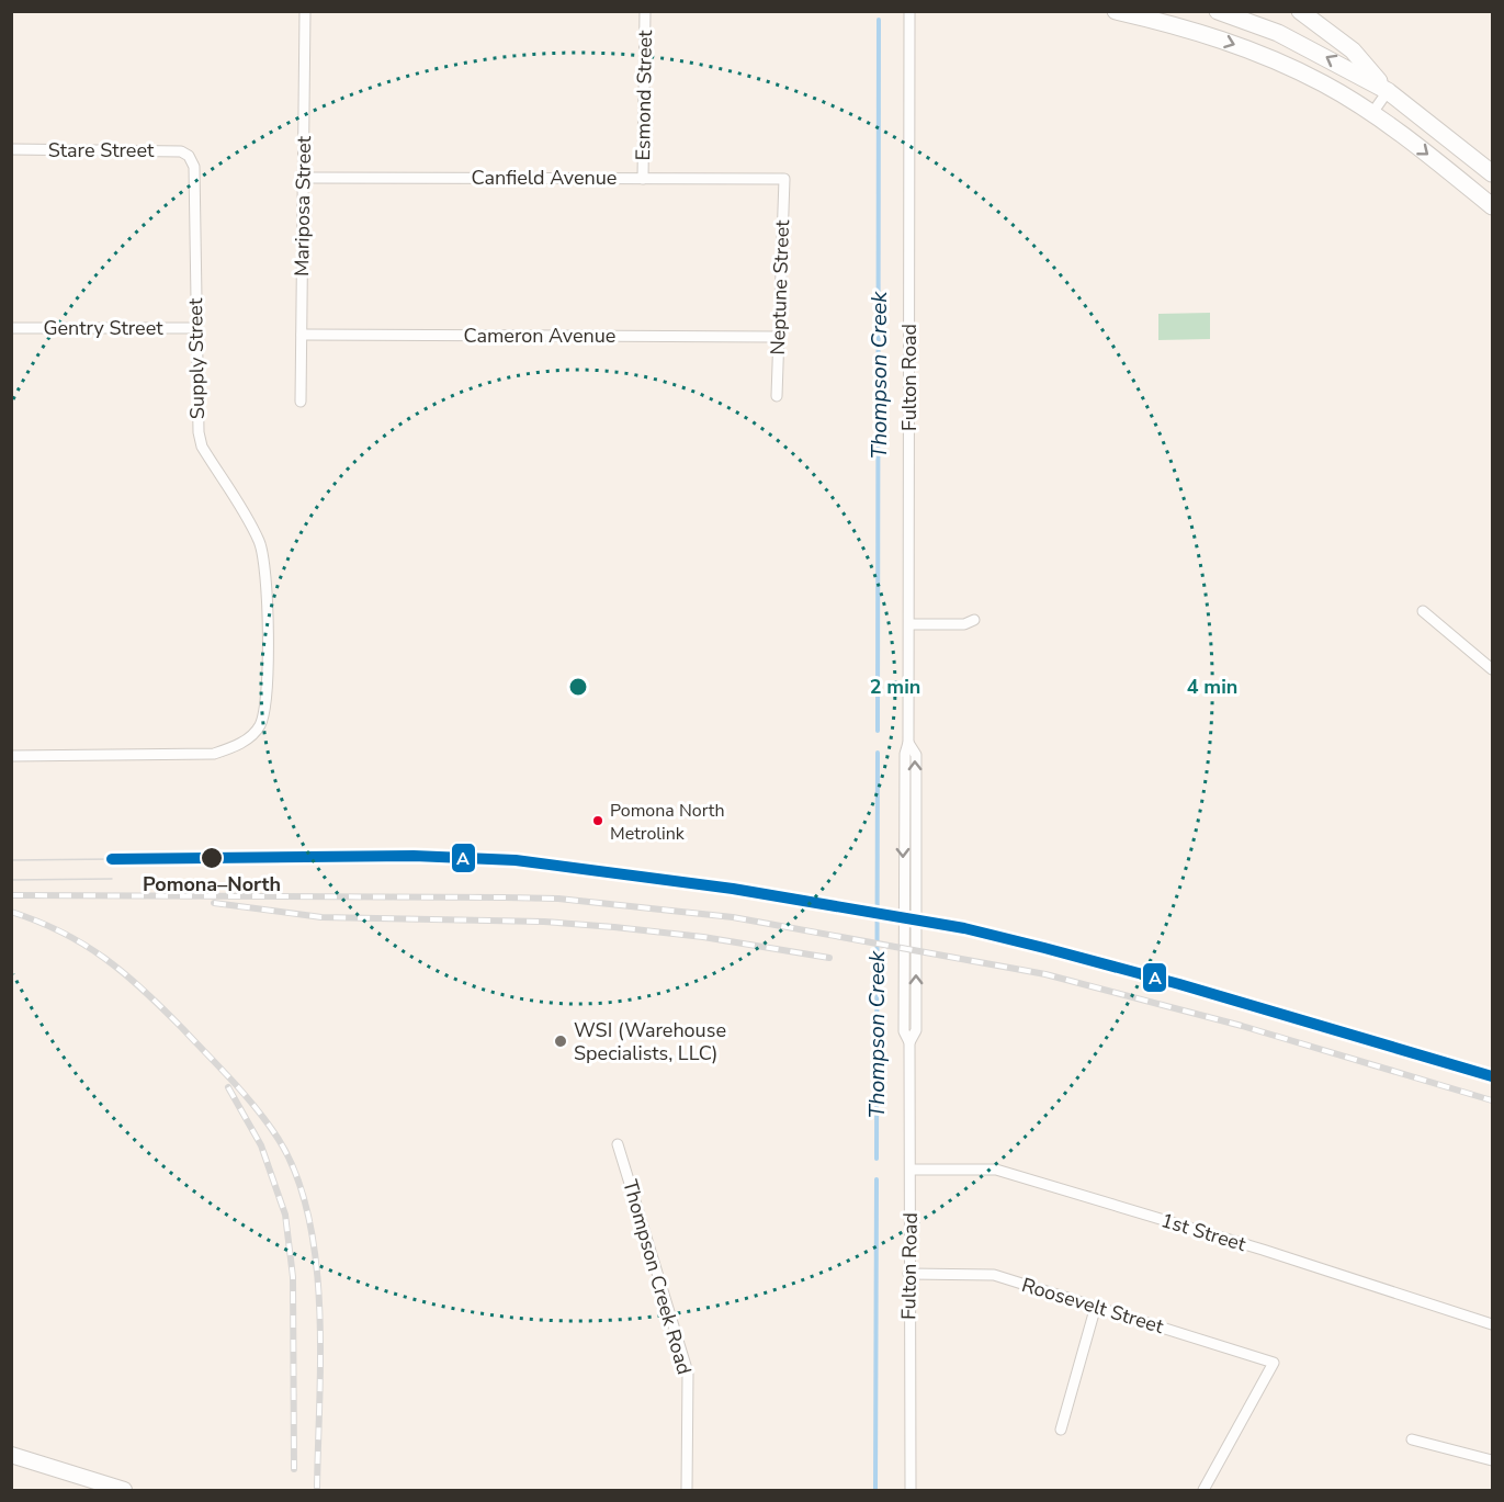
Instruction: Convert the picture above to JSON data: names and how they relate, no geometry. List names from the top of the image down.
{
  "streets": {
    "street": [
      "Esmond Street",
      "Stare Street",
      "Canfield Avenue",
      "Mariposa Street",
      "Neptune Street",
      "Gentry Street",
      "Cameron Avenue",
      "Supply Street",
      "Fulton Road",
      "1st Street",
      "Thompson Creek Road",
      "Roosevelt Street"
    ]
  },
  "crossings": [
    ["Esmond Street", "Canfield Avenue"],
    ["Stare Street", "Supply Street"],
    ["Canfield Avenue", "Mariposa Street"],
    ["Canfield Avenue", "Neptune Street"],
    ["Mariposa Street", "Cameron Avenue"],
    ["Neptune Street", "Cameron Avenue"],
    ["Gentry Street", "Supply Street"],
    ["Fulton Road", "1st Street"],
    ["Fulton Road", "Roosevelt Street"]
  ],
  "water": ["Thompson Creek"],
  "places": ["Pomona North Metrolink", "Pomona–North", "WSI (Warehouse Specialists, LLC)"],
  "lines": ["transit line A"],
  "rings": ["2 min", "4 min"]
}
